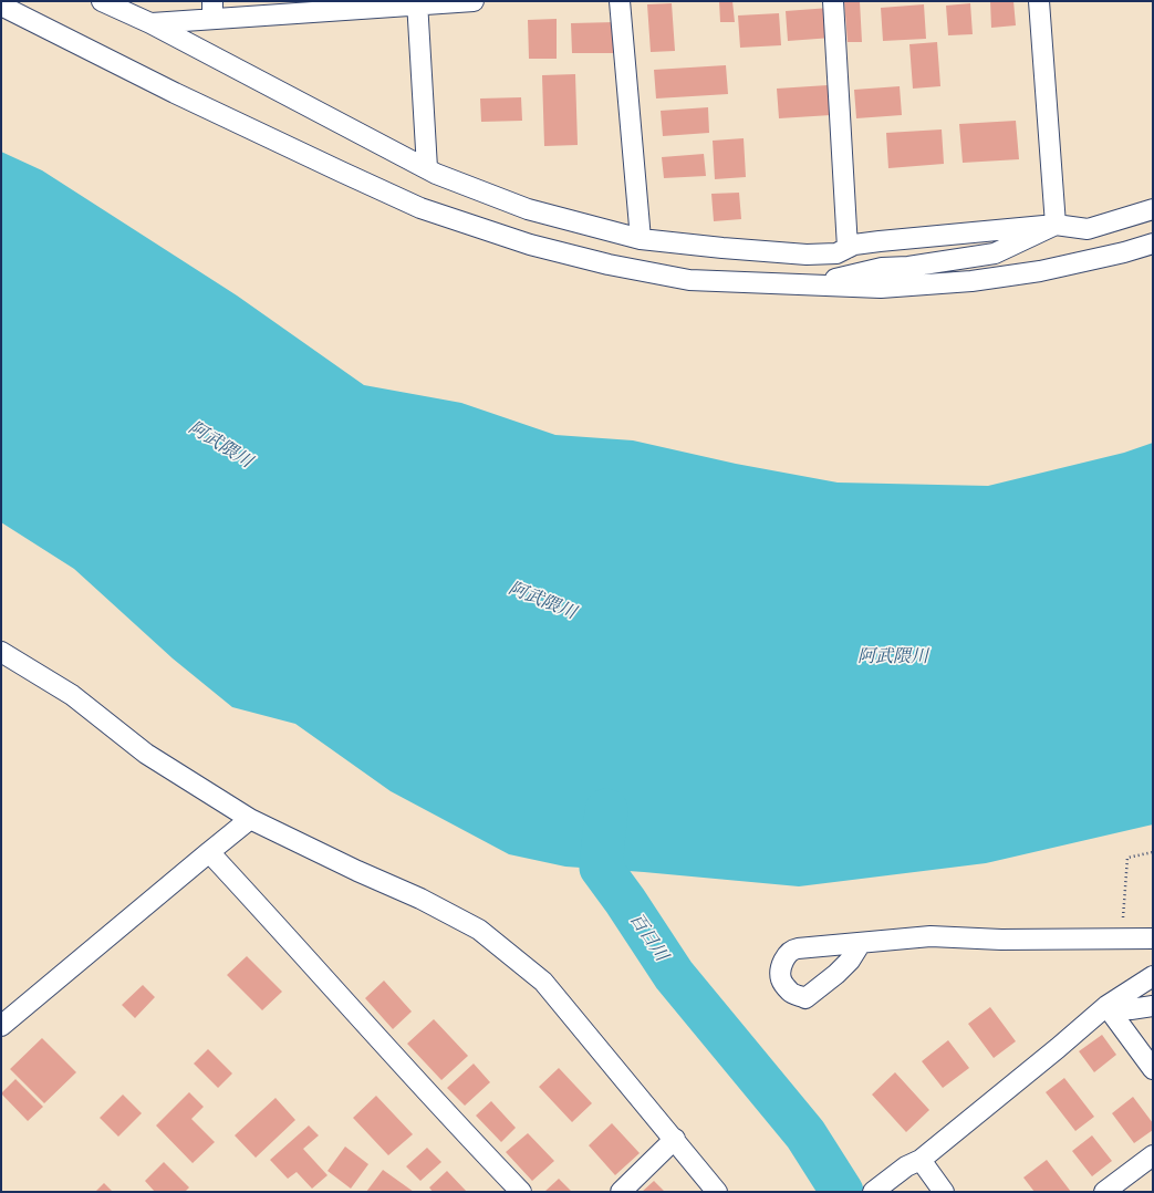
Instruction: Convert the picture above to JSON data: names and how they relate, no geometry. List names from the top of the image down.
{
  "water": ["阿武隈川", "百日川"]
}
